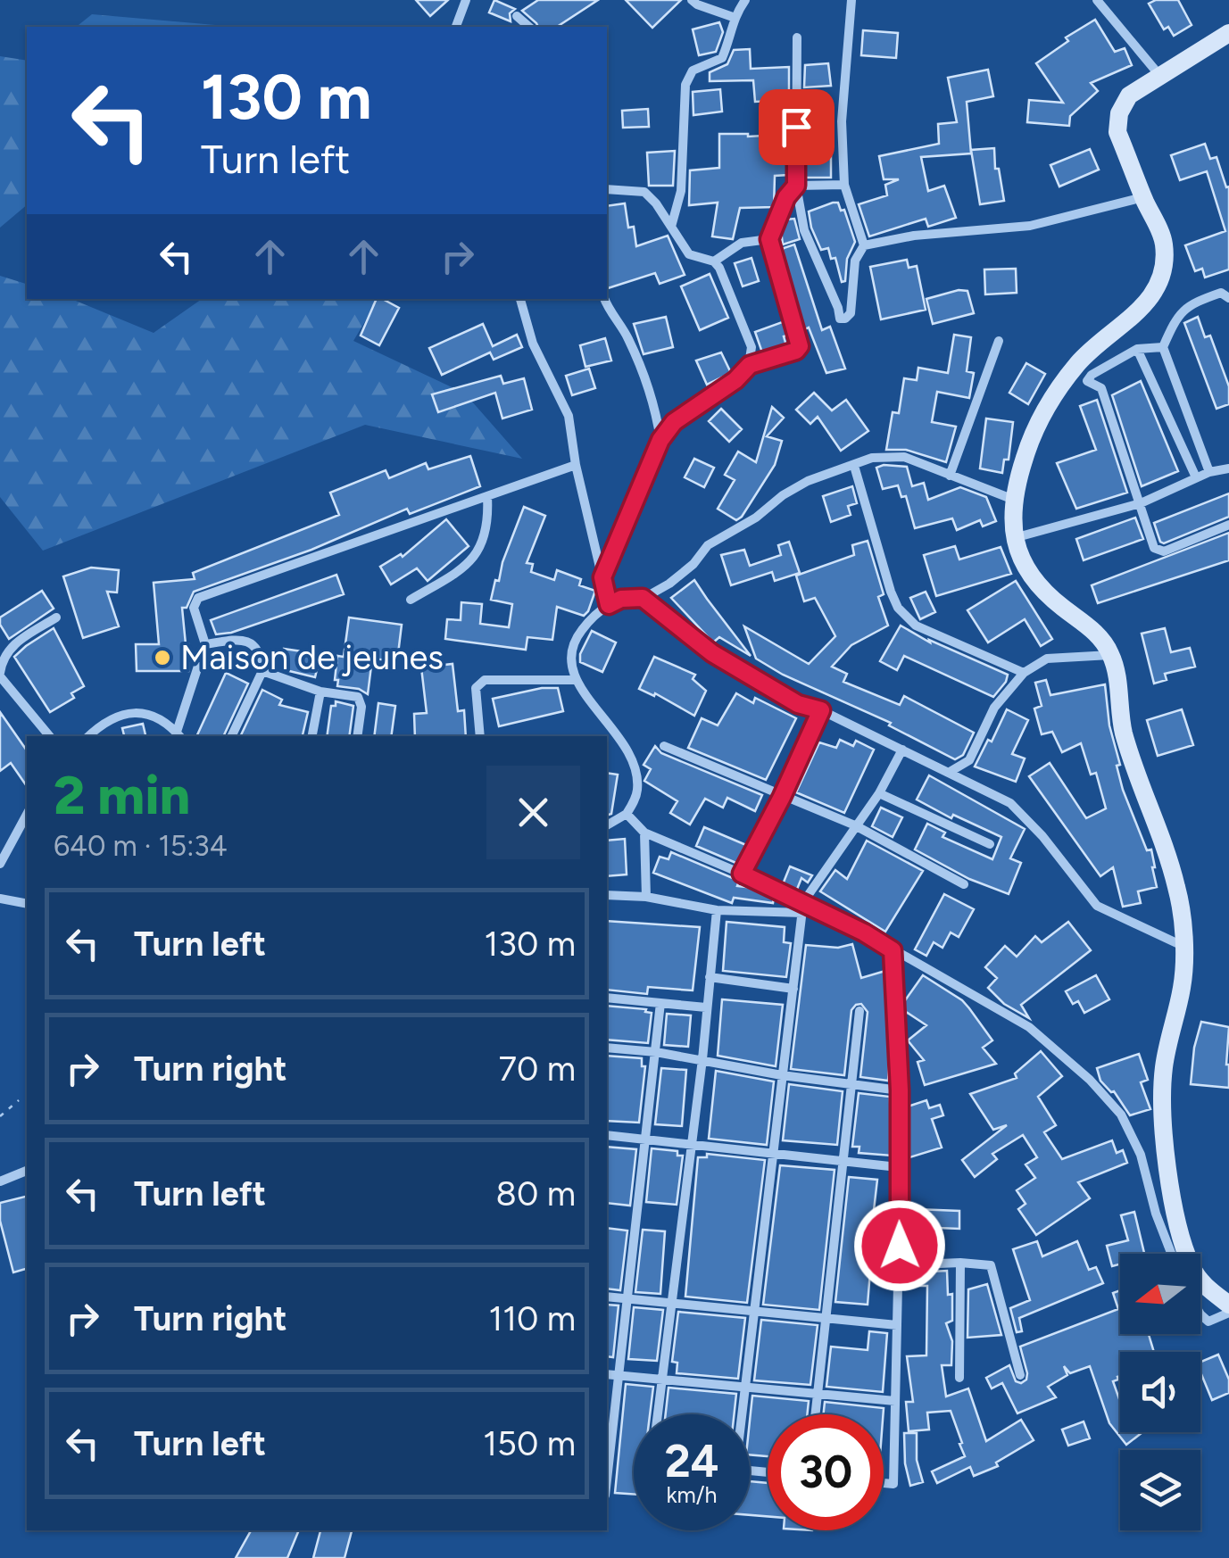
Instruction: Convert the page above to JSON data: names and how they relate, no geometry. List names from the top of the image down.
{
  "places": ["Maison de jeunes"],
  "north": "left",
  "page": {
    "turn": ["130 m", "Turn left"],
    "heading": ["2 min", "640 m · 15:34"],
    "list": [
      {
        "name": "Turn left",
        "value": "130 m"
      },
      {
        "name": "Turn right",
        "value": "70 m"
      },
      {
        "name": "Turn left",
        "value": "80 m"
      },
      {
        "name": "Turn right",
        "value": "110 m"
      },
      {
        "name": "Turn left",
        "value": "150 m"
      }
    ],
    "speed": "24 km/h",
    "limit": "30"
  }
}
